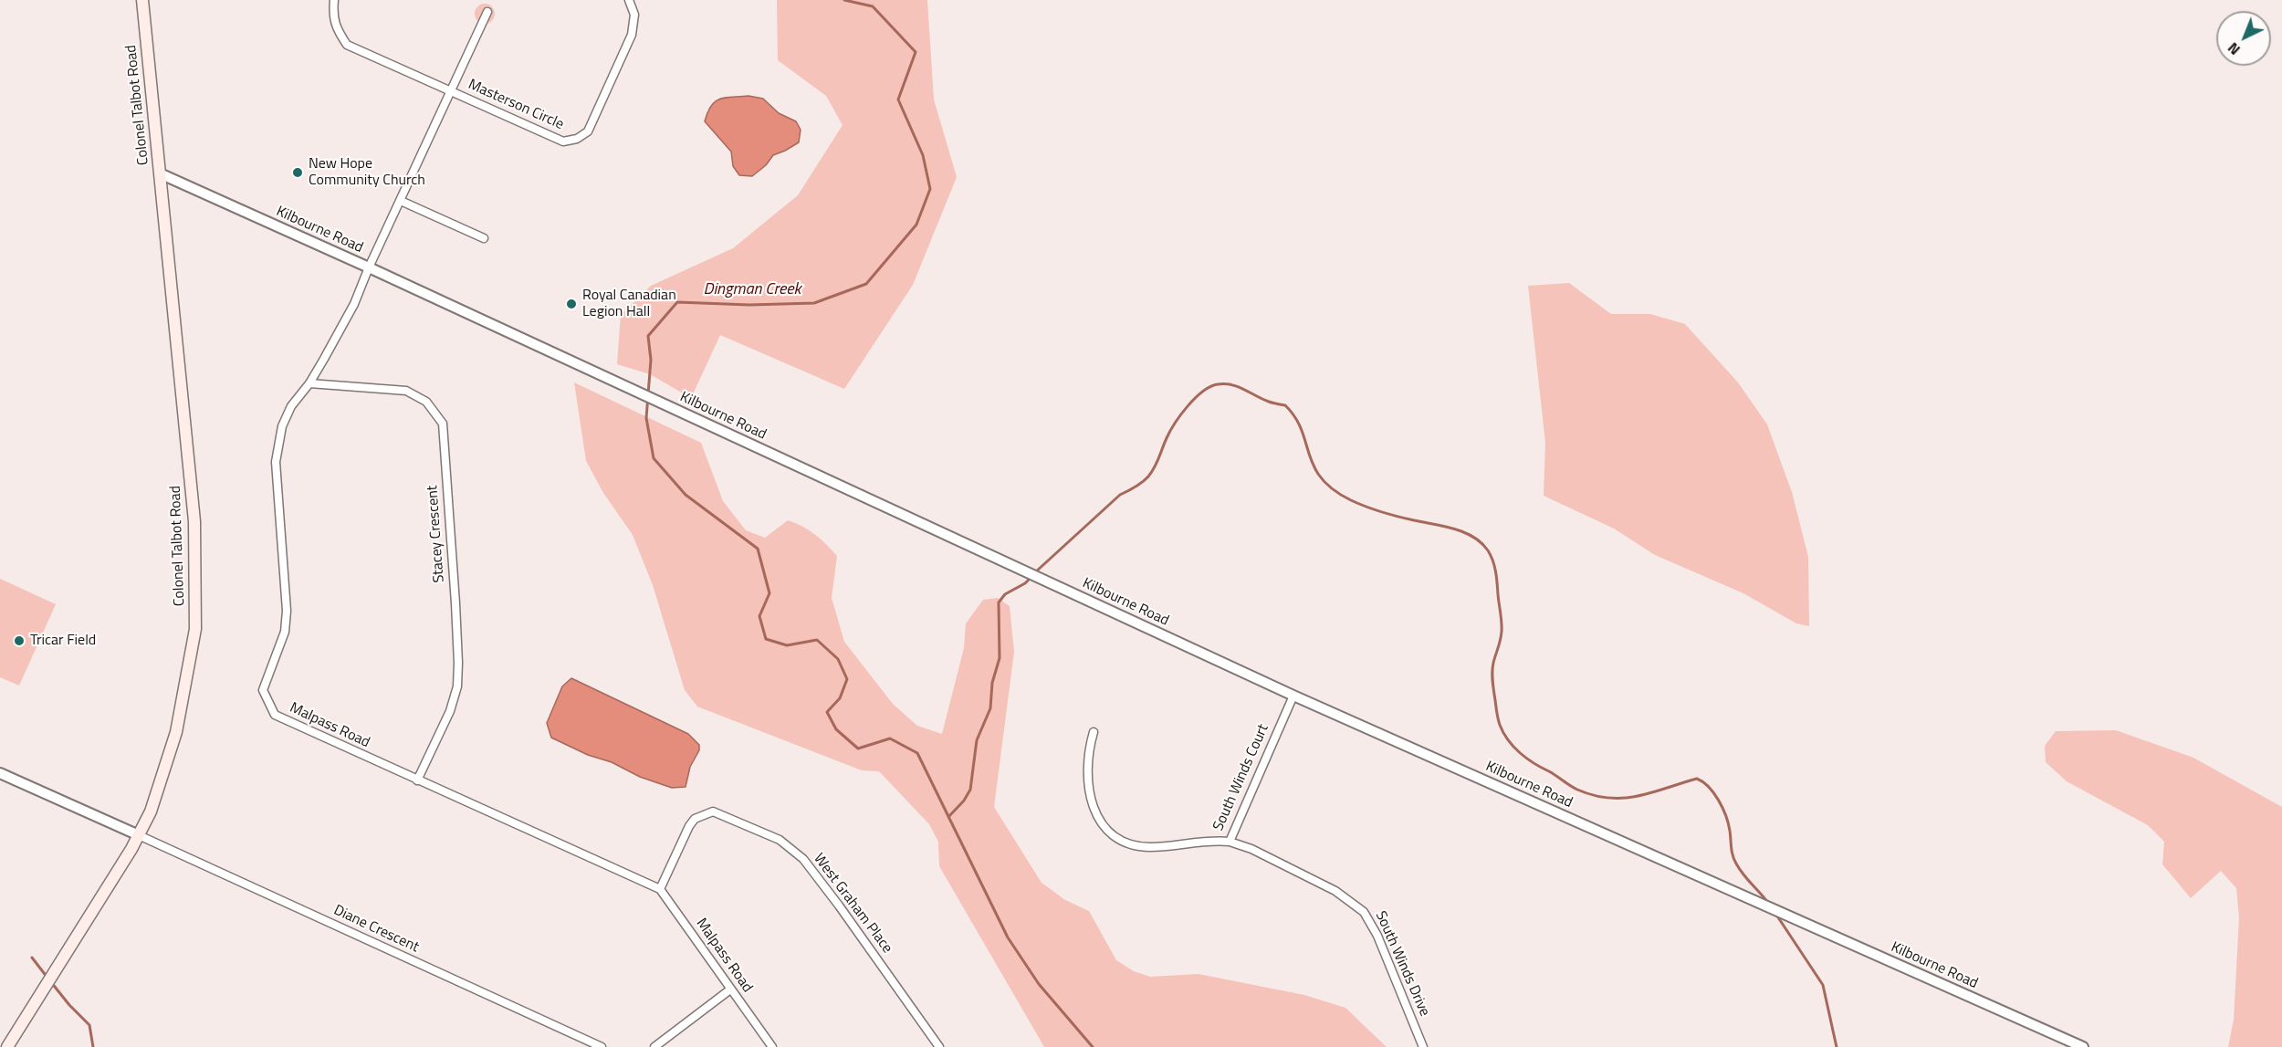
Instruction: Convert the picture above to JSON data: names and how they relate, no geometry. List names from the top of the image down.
{
  "streets": {
    "main road": ["Colonel Talbot Road"],
    "street": [
      "Masterson Circle",
      "Kilbourne Road",
      "Stacey Crescent",
      "Malpass Road",
      "South Winds Court",
      "West Graham Place",
      "Diane Crescent",
      "South Winds Drive"
    ]
  },
  "crossings": [
    ["Colonel Talbot Road", "Kilbourne Road"],
    ["Colonel Talbot Road", "Diane Crescent"],
    ["Masterson Circle", "Malpass Road"],
    ["Kilbourne Road", "Malpass Road"],
    ["Kilbourne Road", "South Winds Court"],
    ["Stacey Crescent", "Malpass Road"],
    ["Malpass Road", "West Graham Place"],
    ["South Winds Court", "South Winds Drive"]
  ],
  "water": ["Dingman Creek"],
  "places": ["New Hope Community Church", "Royal Canadian Legion Hall", "Tricar Field"],
  "north": "bottom left"
}
